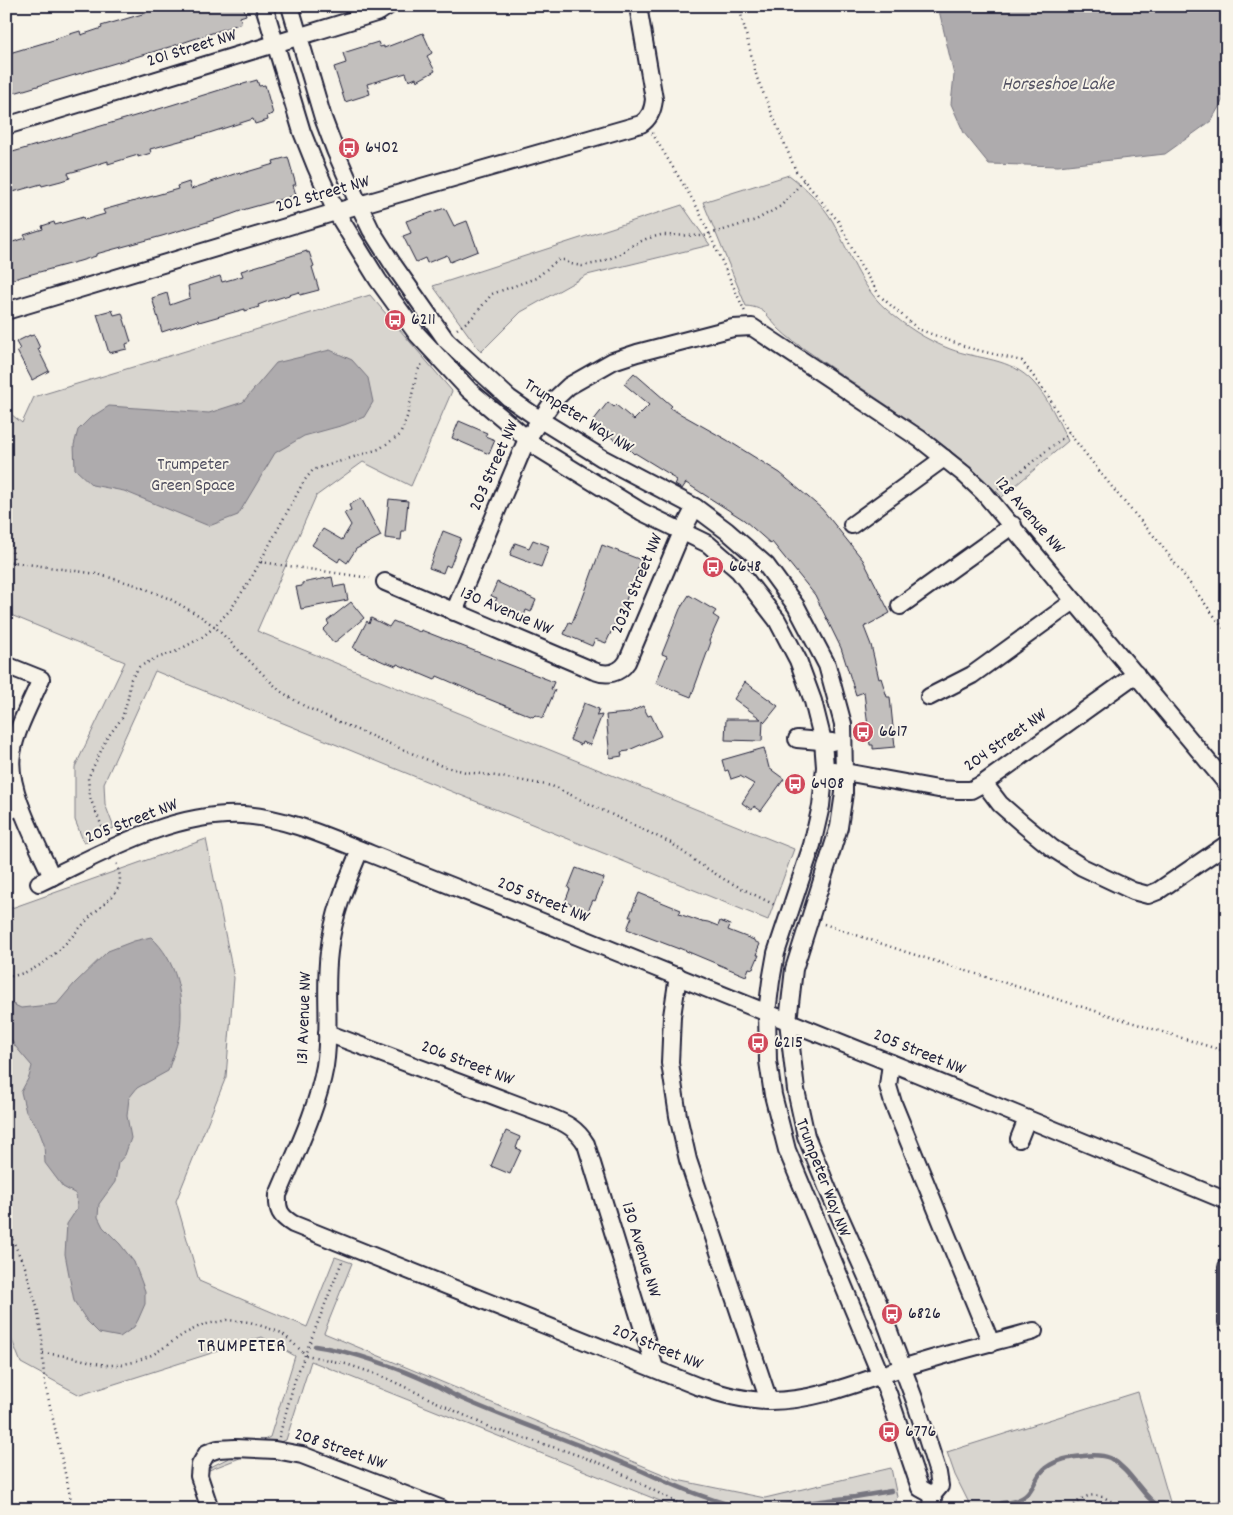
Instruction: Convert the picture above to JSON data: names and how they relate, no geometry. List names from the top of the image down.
{
  "streets": {
    "street": [
      "201 Street NW",
      "202 Street NW",
      "Trumpeter Way NW",
      "203 Street NW",
      "128 Avenue NW",
      "203A Street NW",
      "130 Avenue NW",
      "204 Street NW",
      "205 Street NW",
      "131 Avenue NW",
      "206 Street NW",
      "207 Street NW",
      "208 Street NW"
    ]
  },
  "crossings": [
    ["201 Street NW", "Trumpeter Way NW"],
    ["202 Street NW", "Trumpeter Way NW"],
    ["Trumpeter Way NW", "203 Street NW"],
    ["Trumpeter Way NW", "203A Street NW"],
    ["Trumpeter Way NW", "204 Street NW"],
    ["Trumpeter Way NW", "205 Street NW"],
    ["Trumpeter Way NW", "207 Street NW"],
    ["203 Street NW", "128 Avenue NW"],
    ["203 Street NW", "130 Avenue NW"],
    ["128 Avenue NW", "204 Street NW"],
    ["203A Street NW", "130 Avenue NW"],
    ["130 Avenue NW", "206 Street NW"],
    ["130 Avenue NW", "207 Street NW"],
    ["205 Street NW", "131 Avenue NW"],
    ["131 Avenue NW", "206 Street NW"],
    ["131 Avenue NW", "207 Street NW"]
  ],
  "districts": ["TRUMPETER"],
  "water": ["Horseshoe Lake"],
  "parks": ["Trumpeter Green Space"],
  "places": {
    "bus stop": [
      "6402",
      "6211",
      "6648",
      "6617",
      "6408",
      "6215",
      "6826",
      "6776"
    ]
  }
}
